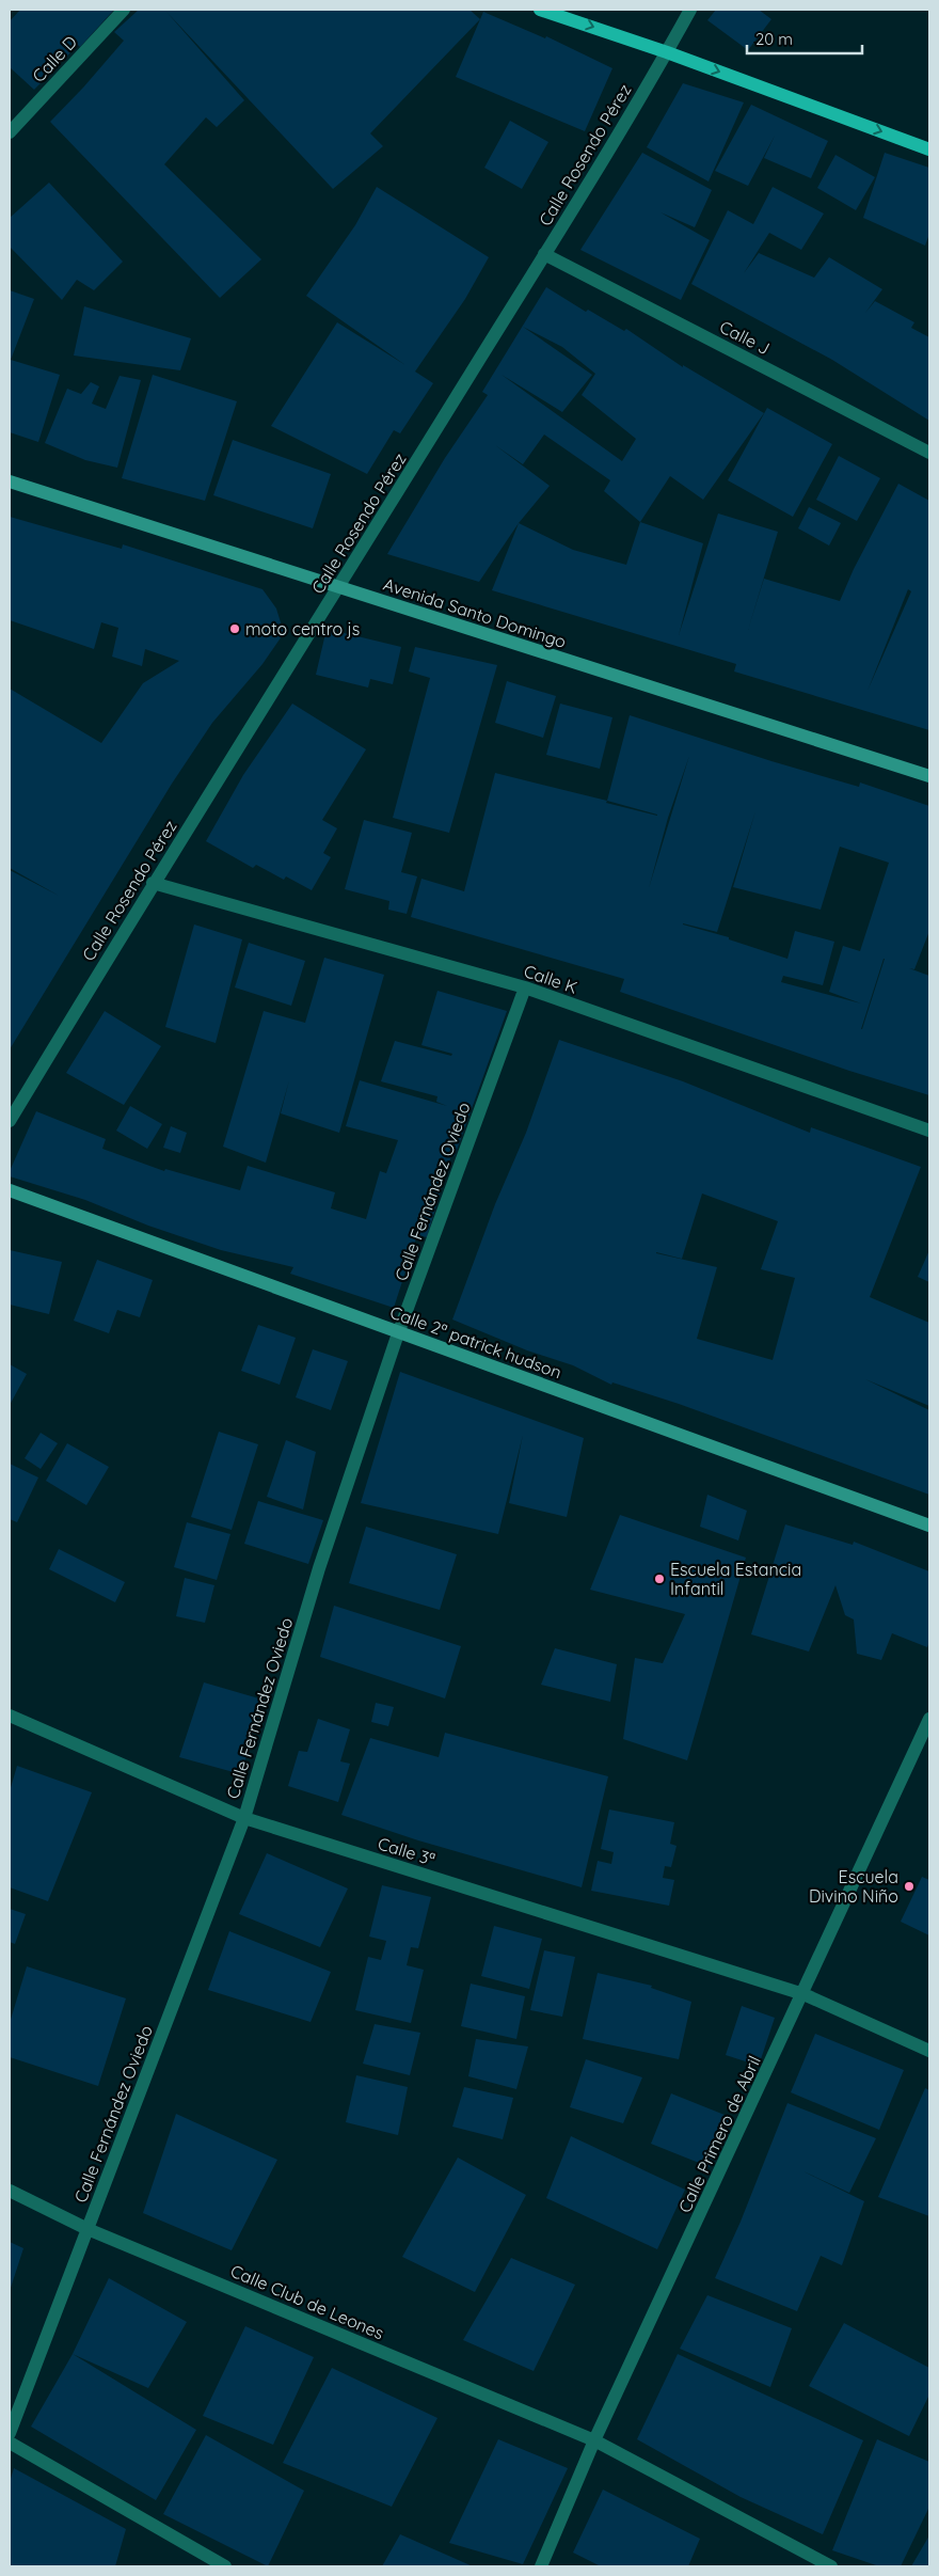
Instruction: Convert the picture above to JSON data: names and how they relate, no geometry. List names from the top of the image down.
{
  "streets": {
    "main road": ["Avenida Santo Domingo", "Calle 2ª patrick hudson"],
    "street": [
      "Calle D",
      "Calle Rosendo Pérez",
      "Calle J",
      "Calle K",
      "Calle Fernández Oviedo",
      "Calle 3ª",
      "Calle Primero de Abril",
      "Calle Club de Leones"
    ]
  },
  "crossings": [
    ["Calle Rosendo Pérez", "Calle J"],
    ["Calle Rosendo Pérez", "Avenida Santo Domingo"],
    ["Calle Rosendo Pérez", "Calle K"],
    ["Calle K", "Calle Fernández Oviedo"],
    ["Calle Fernández Oviedo", "Calle 2ª patrick hudson"],
    ["Calle Fernández Oviedo", "Calle 3ª"],
    ["Calle Fernández Oviedo", "Calle Club de Leones"],
    ["Calle 3ª", "Calle Primero de Abril"],
    ["Calle Primero de Abril", "Calle Club de Leones"]
  ],
  "places": ["moto centro js", "Escuela Estancia Infantil", "Escuela Divino Niño"],
  "scale_bar": "20 m"
}
